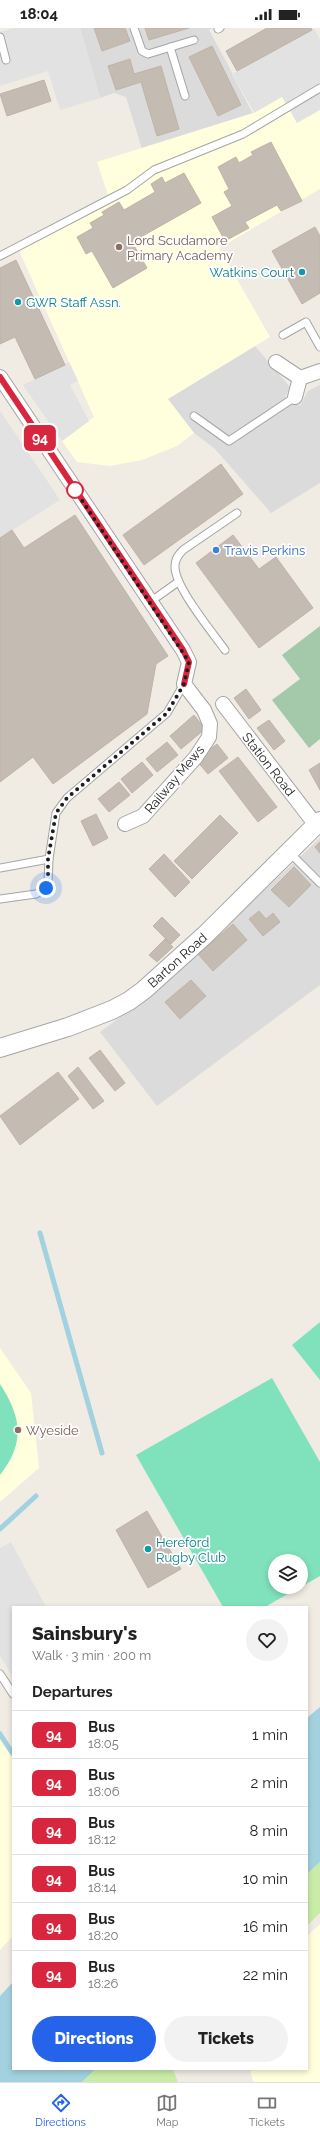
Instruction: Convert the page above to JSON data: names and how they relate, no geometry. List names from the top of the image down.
{
  "streets": {
    "street": ["Station Road", "Railway Mews", "Barton Road"]
  },
  "crossings": [
    ["Station Road", "Barton Road"]
  ],
  "places": [
    "Lord Scudamore Primary Academy",
    "Watkins Court",
    "GWR Staff Assn.",
    "Travis Perkins",
    "Wyeside",
    "Hereford Rugby Club"
  ],
  "lines": ["bus line 94"],
  "page": {
    "status": "18:04",
    "on_map": "94",
    "heading": [
      ["Sainsbury's", "Walk · 3 min · 200 m"],
      "Departures"
    ],
    "list": [
      {
        "mark": "94",
        "name": "Bus",
        "note": "18:05",
        "value": "1 min"
      },
      {
        "mark": "94",
        "name": "Bus",
        "note": "18:06",
        "value": "2 min"
      },
      {
        "mark": "94",
        "name": "Bus",
        "note": "18:12",
        "value": "8 min"
      },
      {
        "mark": "94",
        "name": "Bus",
        "note": "18:14",
        "value": "10 min"
      },
      {
        "mark": "94",
        "name": "Bus",
        "note": "18:20",
        "value": "16 min"
      },
      {
        "mark": "94",
        "name": "Bus",
        "note": "18:26",
        "value": "22 min"
      }
    ],
    "buttons": ["Directions", "Tickets"],
    "tabs": ["Directions", "Map", "Tickets"]
  }
}
